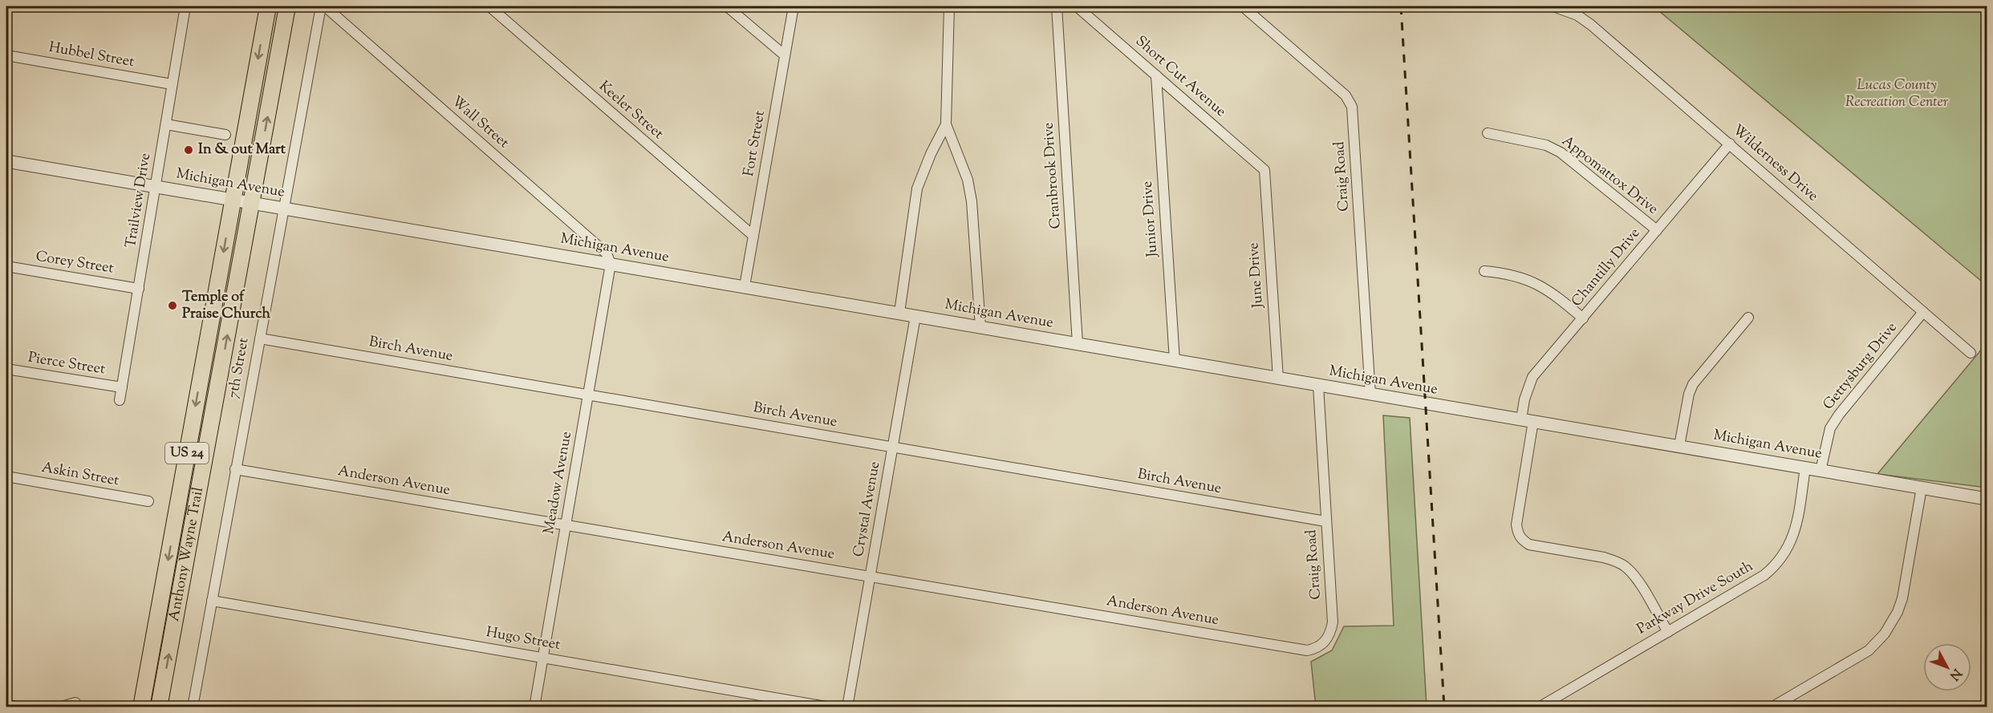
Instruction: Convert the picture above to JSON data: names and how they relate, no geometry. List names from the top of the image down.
{
  "streets": {
    "highway": ["US 24", "Anthony Wayne Trail"],
    "street": [
      "Hubbel Street",
      "Short Cut Avenue",
      "Keeler Street",
      "Wall Street",
      "Fort Street",
      "Wilderness Drive",
      "Cranbrook Drive",
      "Appomattox Drive",
      "Craig Road",
      "Michigan Avenue",
      "Trailview Drive",
      "Junior Drive",
      "Corey Street",
      "Chantilly Drive",
      "June Drive",
      "Birch Avenue",
      "Pierce Street",
      "Gettysburg Drive",
      "7th Street",
      "Askin Street",
      "Anderson Avenue",
      "Meadow Avenue",
      "Crystal Avenue",
      "Parkway Drive South",
      "Hugo Street"
    ]
  },
  "crossings": [
    ["Hubbel Street", "Trailview Drive"],
    ["Short Cut Avenue", "Junior Drive"],
    ["Short Cut Avenue", "June Drive"],
    ["Keeler Street", "Fort Street"],
    ["Wall Street", "Michigan Avenue"],
    ["Wall Street", "Meadow Avenue"],
    ["Fort Street", "Michigan Avenue"],
    ["Wilderness Drive", "Chantilly Drive"],
    ["Wilderness Drive", "Gettysburg Drive"],
    ["Cranbrook Drive", "Michigan Avenue"],
    ["Appomattox Drive", "Chantilly Drive"],
    ["Craig Road", "Michigan Avenue"],
    ["Craig Road", "Birch Avenue"],
    ["Craig Road", "Anderson Avenue"],
    ["Michigan Avenue", "Trailview Drive"],
    ["Michigan Avenue", "Junior Drive"],
    ["Michigan Avenue", "Chantilly Drive"],
    ["Michigan Avenue", "June Drive"],
    ["Michigan Avenue", "Gettysburg Drive"],
    ["Michigan Avenue", "7th Street"],
    ["Michigan Avenue", "Meadow Avenue"],
    ["Michigan Avenue", "Crystal Avenue"],
    ["Michigan Avenue", "Anthony Wayne Trail"],
    ["Michigan Avenue", "Parkway Drive South"],
    ["Trailview Drive", "Corey Street"],
    ["Trailview Drive", "Pierce Street"],
    ["Chantilly Drive", "Parkway Drive South"],
    ["Birch Avenue", "7th Street"],
    ["Birch Avenue", "Meadow Avenue"],
    ["Birch Avenue", "Crystal Avenue"],
    ["7th Street", "Anderson Avenue"],
    ["7th Street", "Hugo Street"],
    ["Anderson Avenue", "Meadow Avenue"],
    ["Anderson Avenue", "Crystal Avenue"],
    ["Meadow Avenue", "Hugo Street"]
  ],
  "parks": ["Lucas County Recreation Center"],
  "places": ["In & out Mart", "Temple of Praise Church"],
  "north": "bottom right"
}
